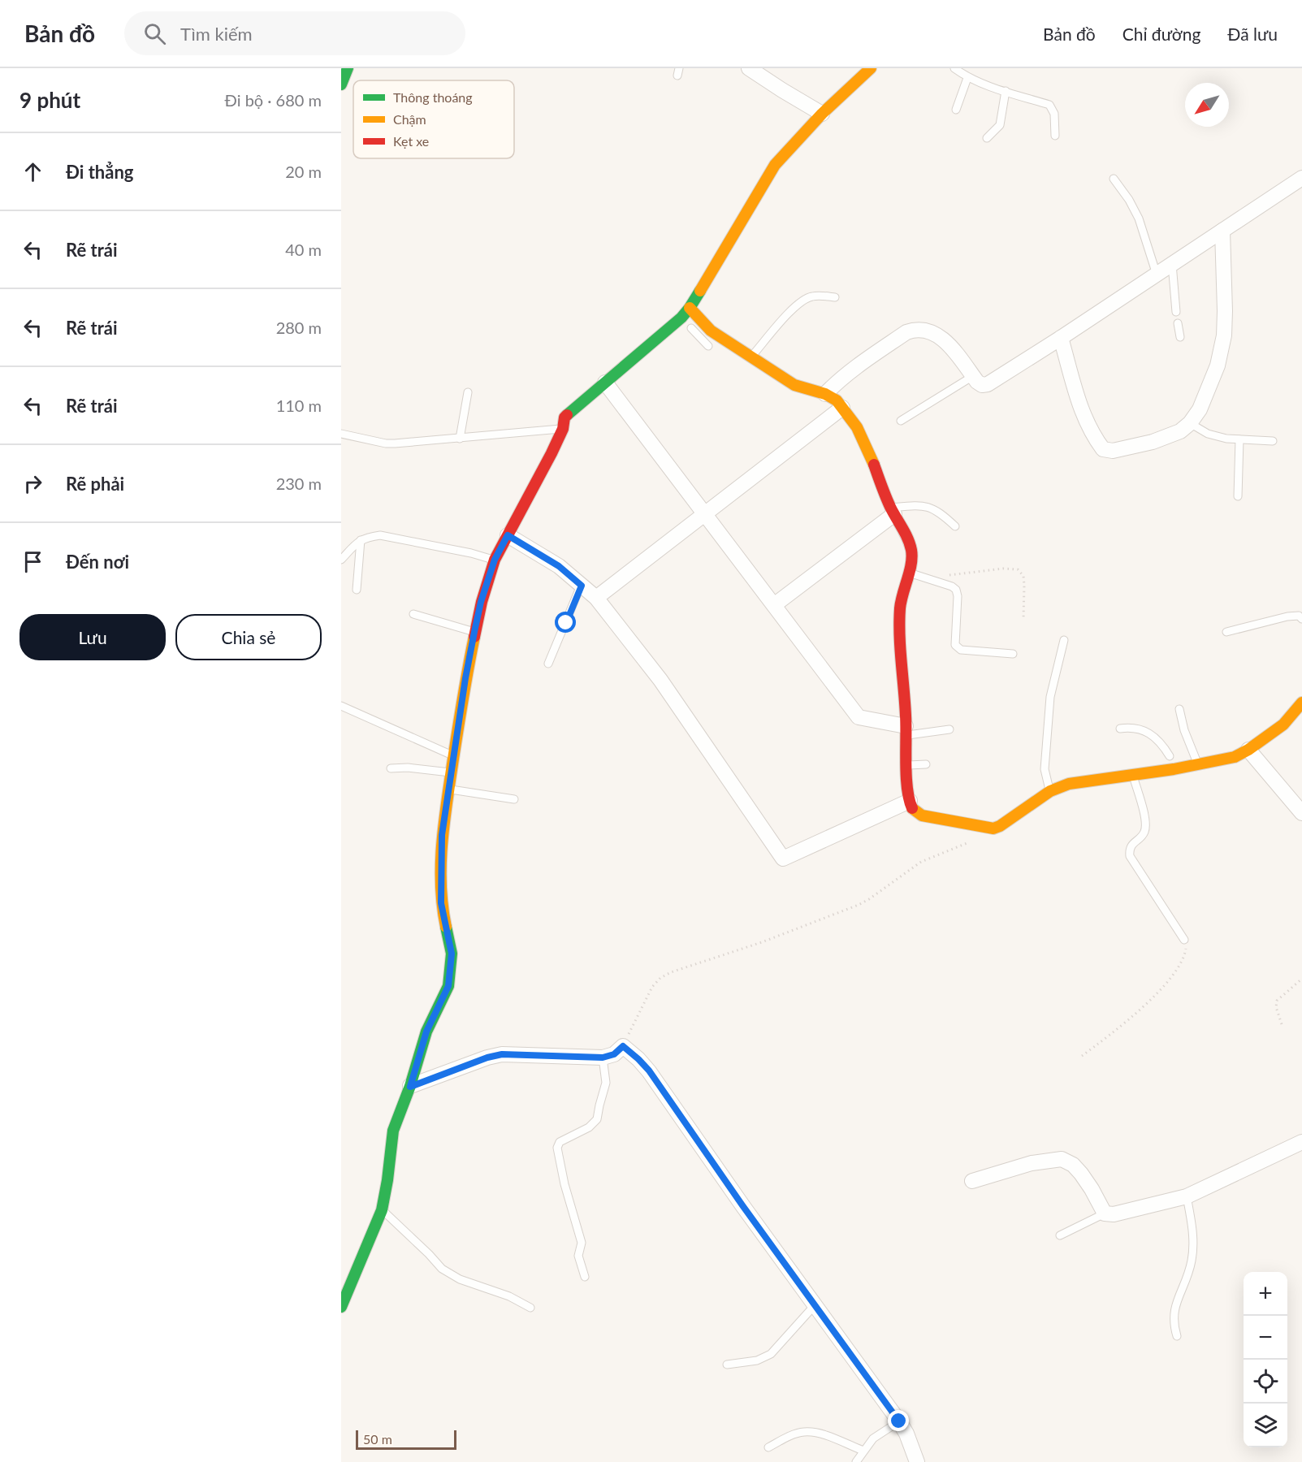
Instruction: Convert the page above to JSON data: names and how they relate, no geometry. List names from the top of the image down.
{
  "legend": ["Thông thoáng", "Chậm", "Kẹt xe"],
  "scale_bar": "50 m",
  "north": "bottom left",
  "page": {
    "header": "Bản đồ",
    "search": "Tìm kiếm",
    "nav": ["Bản đồ", "Chỉ đường", "Đã lưu"],
    "heading": ["9 phút", "Đi bộ · 680 m"],
    "list": [
      ["Đi thẳng", "20 m"],
      ["Rẽ trái", "40 m"],
      ["Rẽ trái", "280 m"],
      ["Rẽ trái", "110 m"],
      ["Rẽ phải", "230 m"],
      "Đến nơi"
    ],
    "buttons": ["Lưu", "Chia sẻ"],
    "map_buttons": ["+", "−"],
    "scale": "50 m"
  }
}
